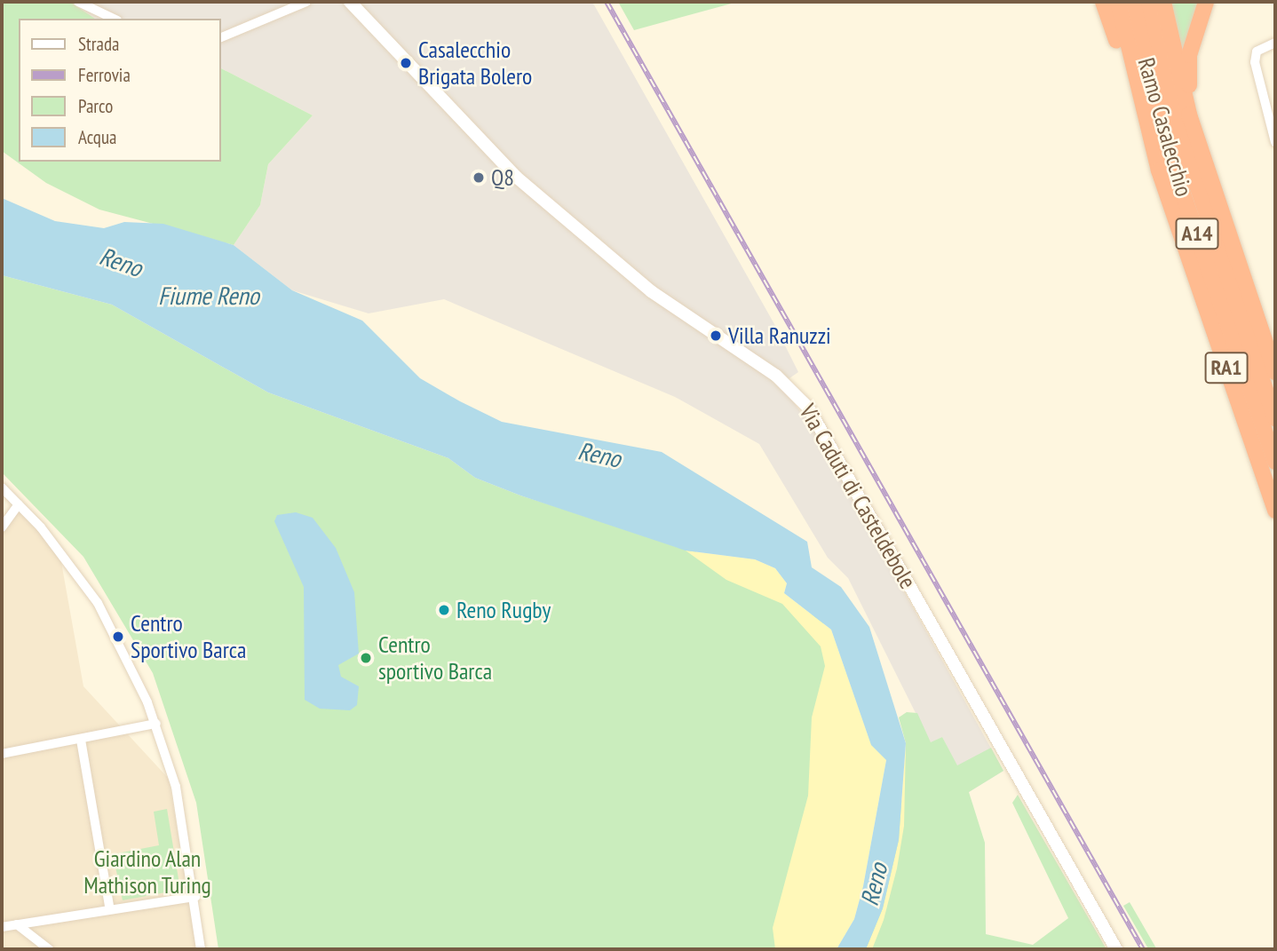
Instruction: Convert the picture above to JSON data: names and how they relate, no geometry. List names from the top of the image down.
{
  "streets": {
    "highway": ["Ramo Casalecchio", "A14", "RA1"],
    "main road": ["Via Caduti di Casteldebole"]
  },
  "water": ["Reno", "Fiume Reno"],
  "parks": ["Giardino Alan Mathison Turing"],
  "places": [
    "Casalecchio Brigata Bolero",
    "Q8",
    "Villa Ranuzzi",
    "Reno Rugby",
    "Centro Sportivo Barca",
    "Centro sportivo Barca"
  ],
  "legend": [
    "Strada",
    "Ferrovia",
    "Parco",
    "Acqua"
  ]
}
